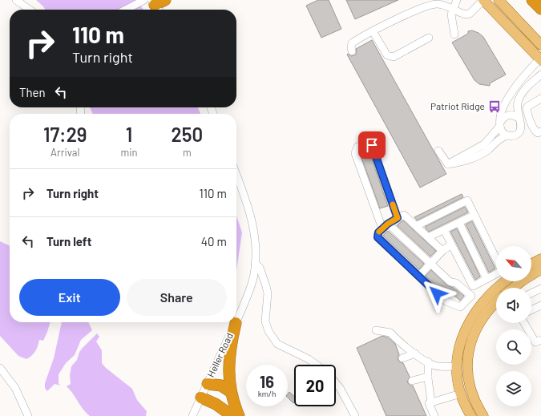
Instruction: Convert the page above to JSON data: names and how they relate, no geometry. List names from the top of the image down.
{
  "streets": {
    "street": ["Heller Road"]
  },
  "places": {
    "bus stop": ["Patriot Ridge"]
  },
  "north": "top left",
  "page": {
    "turn": ["110 m", "Turn right"],
    "then": "Then",
    "eta": [
      "17:29",
      "Arrival",
      "1",
      "min",
      "250",
      "m"
    ],
    "list": [
      {
        "name": "Turn right",
        "value": "110 m"
      },
      {
        "name": "Turn left",
        "value": "40 m"
      }
    ],
    "buttons": ["Exit", "Share"],
    "speed": "16 km/h",
    "limit": "20"
  }
}
